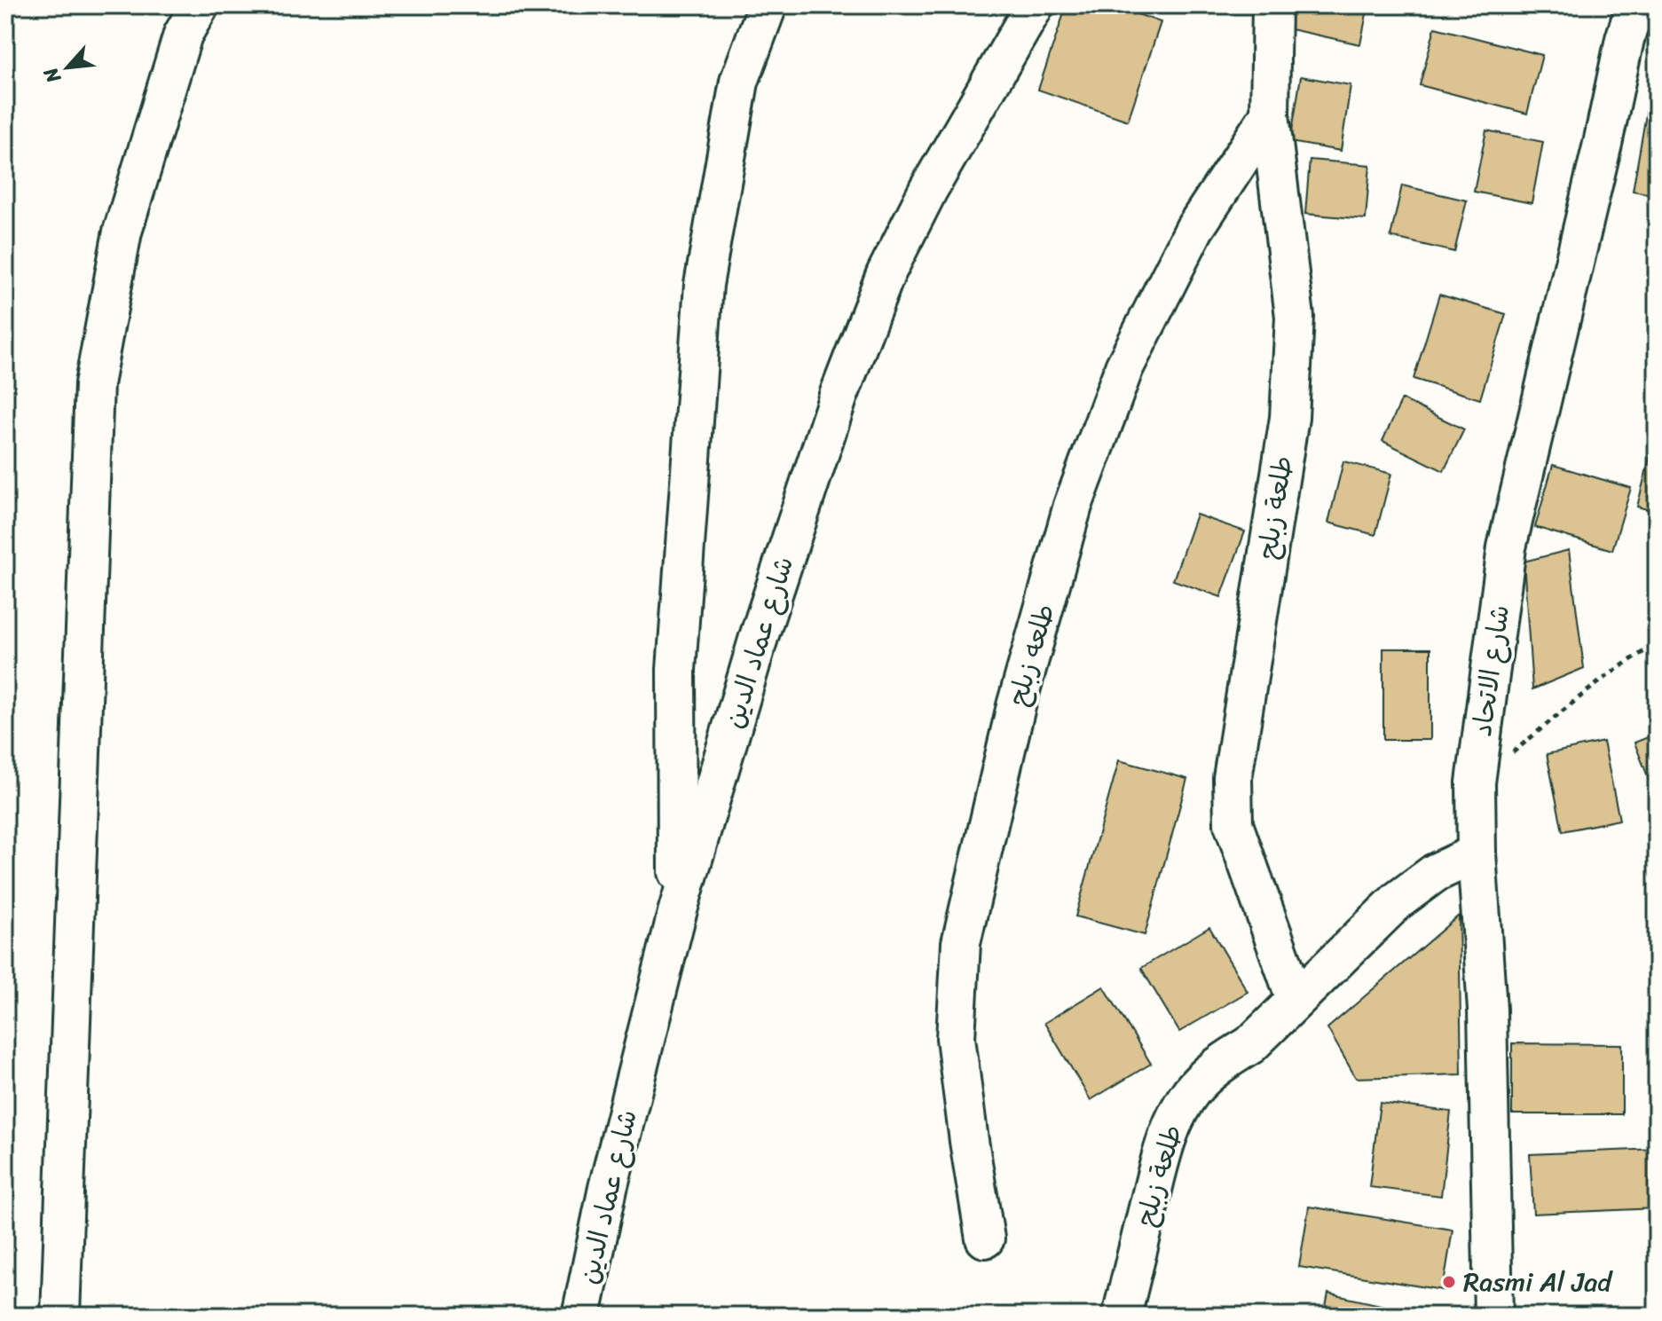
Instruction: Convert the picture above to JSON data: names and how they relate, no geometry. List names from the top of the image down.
{
  "streets": {
    "street": [
      "طلعة زبلح",
      "شارع عماد الدين",
      "طلعه زبلح",
      "شارع الاتحاد"
    ]
  },
  "crossings": [
    ["طلعة زبلح", "طلعه زبلح"],
    ["طلعة زبلح", "شارع الاتحاد"]
  ],
  "places": ["Rasmi Al Jad"],
  "north": "bottom left"
}
